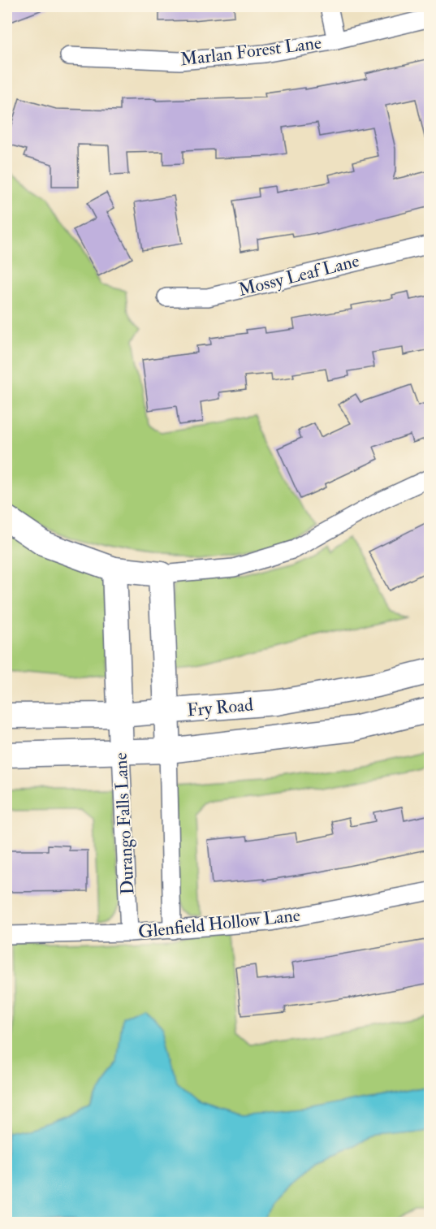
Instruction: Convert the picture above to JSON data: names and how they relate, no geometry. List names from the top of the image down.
{
  "streets": {
    "main road": ["Fry Road", "Durango Falls Lane"],
    "street": ["Marlan Forest Lane", "Mossy Leaf Lane", "Glenfield Hollow Lane"]
  },
  "crossings": [
    ["Fry Road", "Durango Falls Lane"],
    ["Durango Falls Lane", "Glenfield Hollow Lane"]
  ]
}
